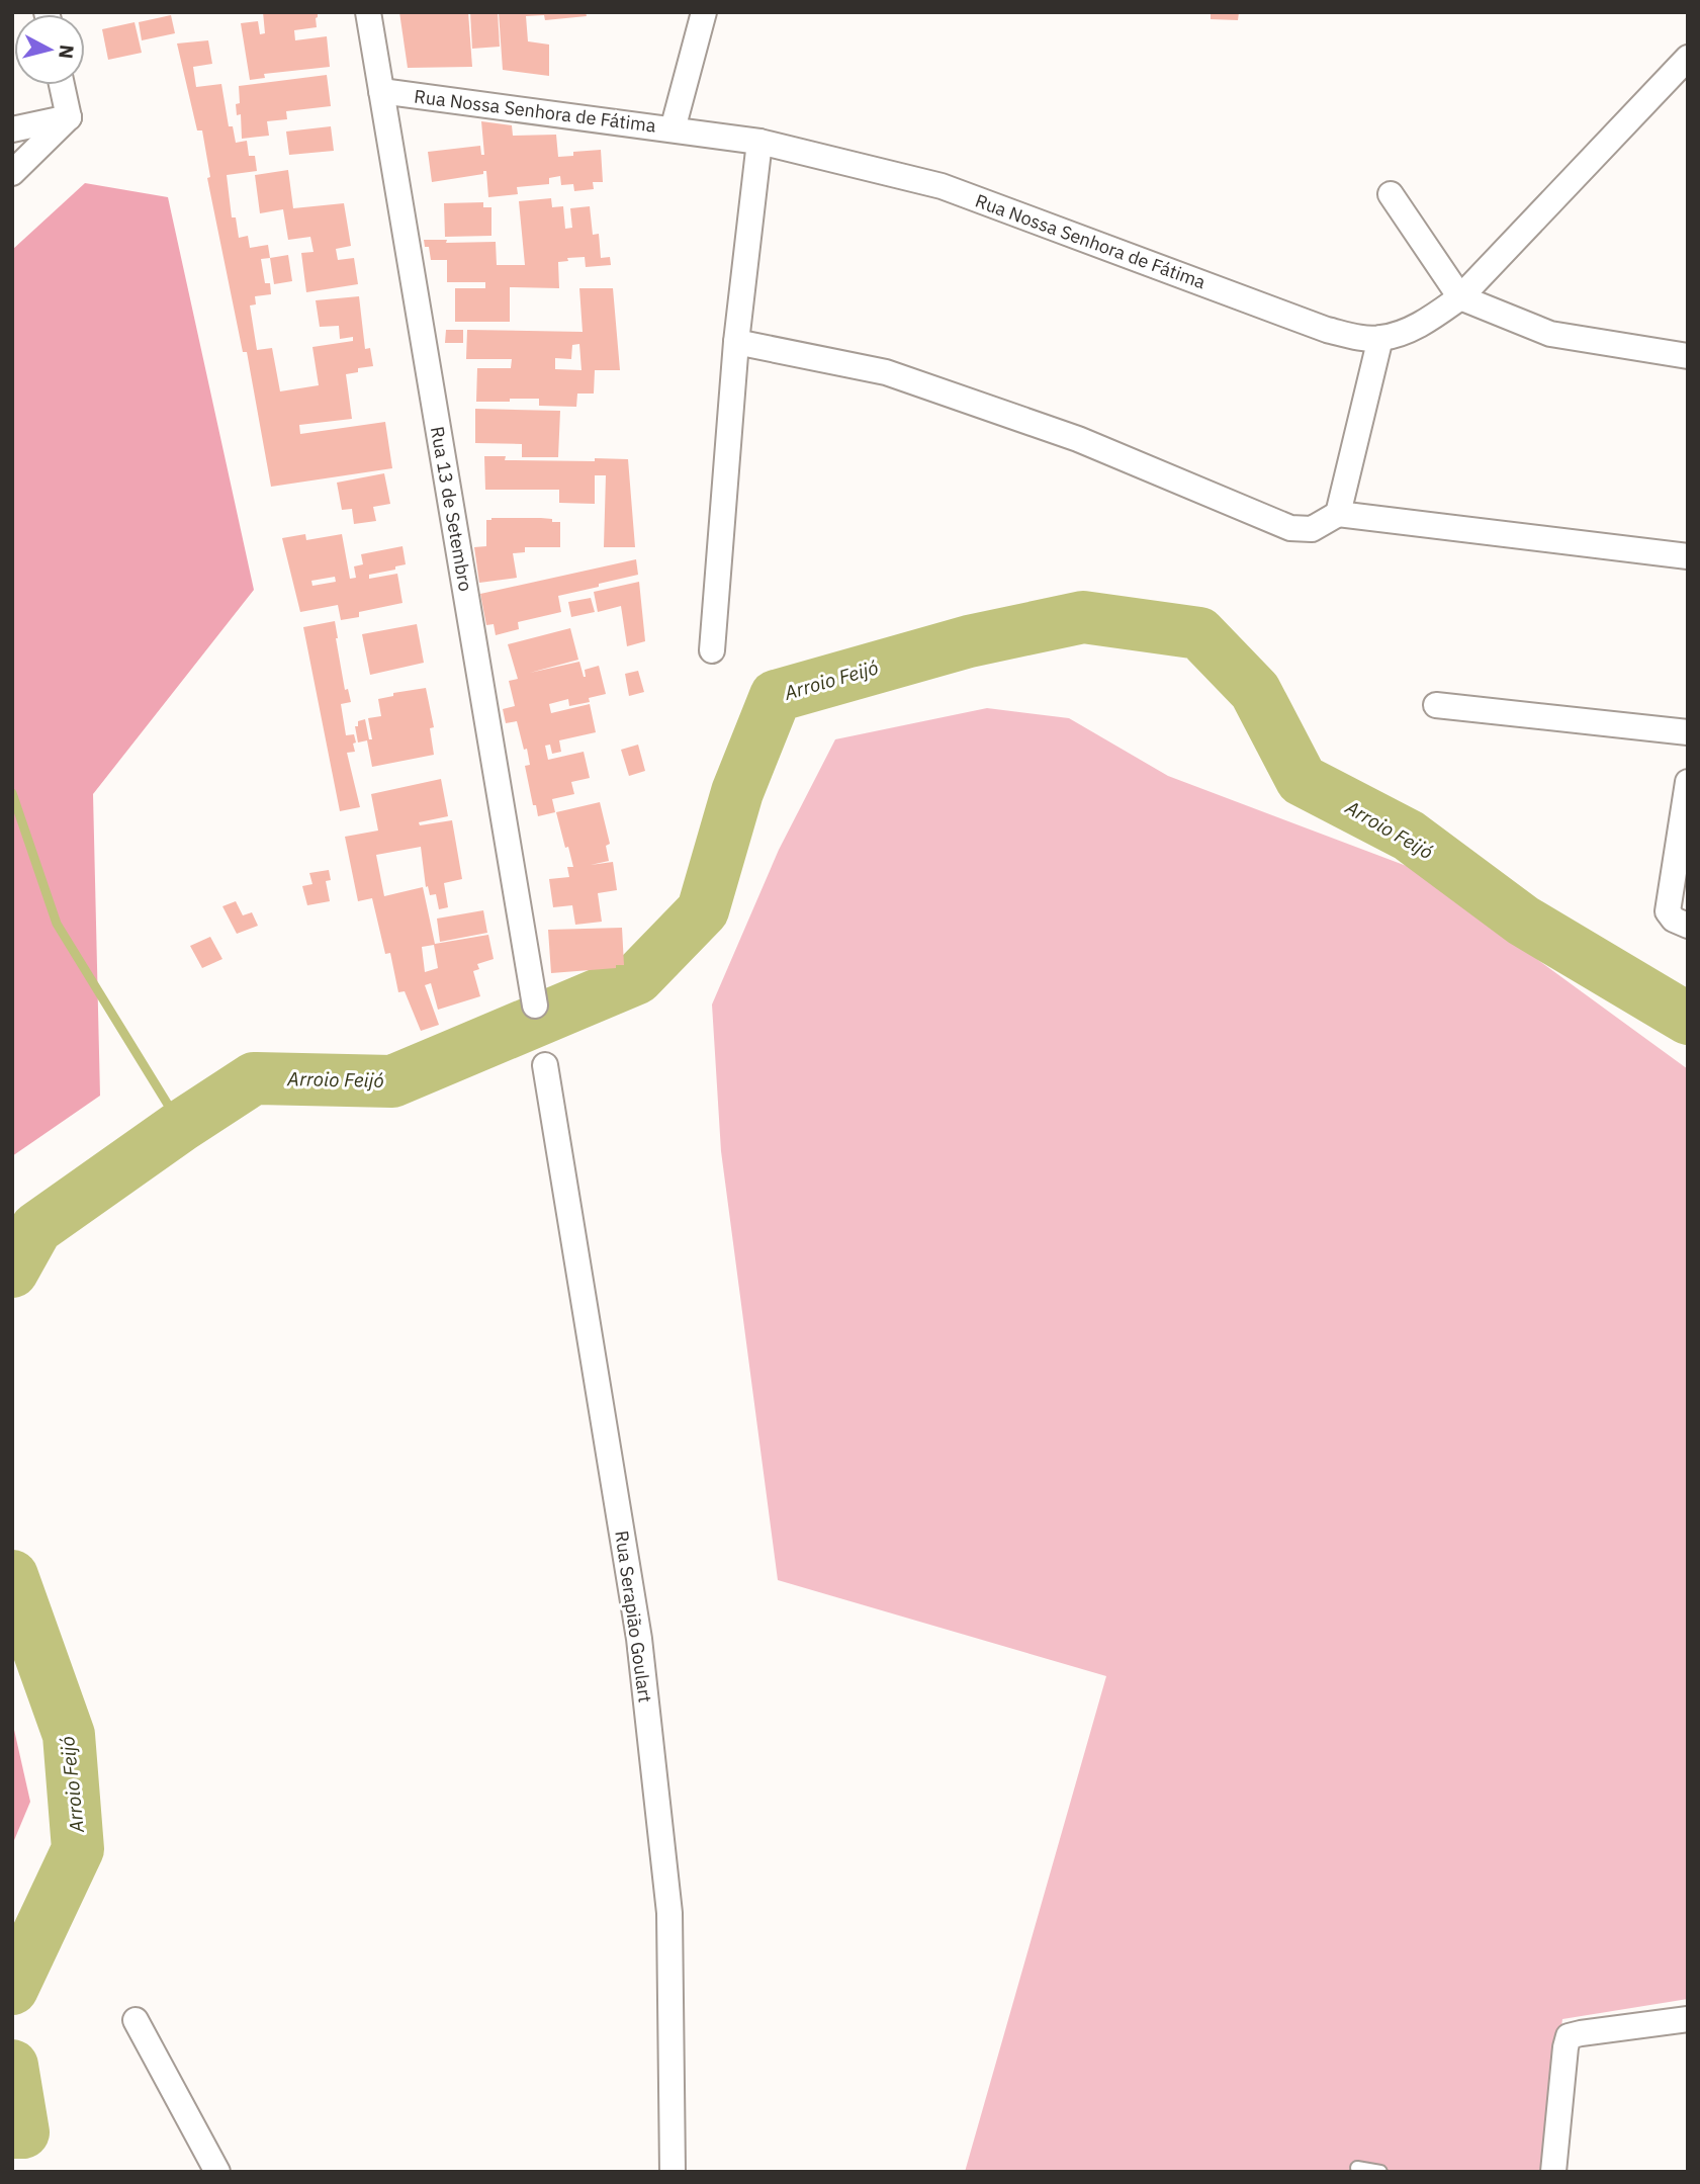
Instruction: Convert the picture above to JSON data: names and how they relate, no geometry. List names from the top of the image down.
{
  "streets": {
    "street": ["Rua Nossa Senhora de Fátima", "Rua 13 de Setembro", "Rua Serapião Goulart"]
  },
  "crossings": [
    ["Rua Nossa Senhora de Fátima", "Rua 13 de Setembro"]
  ],
  "water": ["Arroio Feijó"],
  "north": "right"
}
